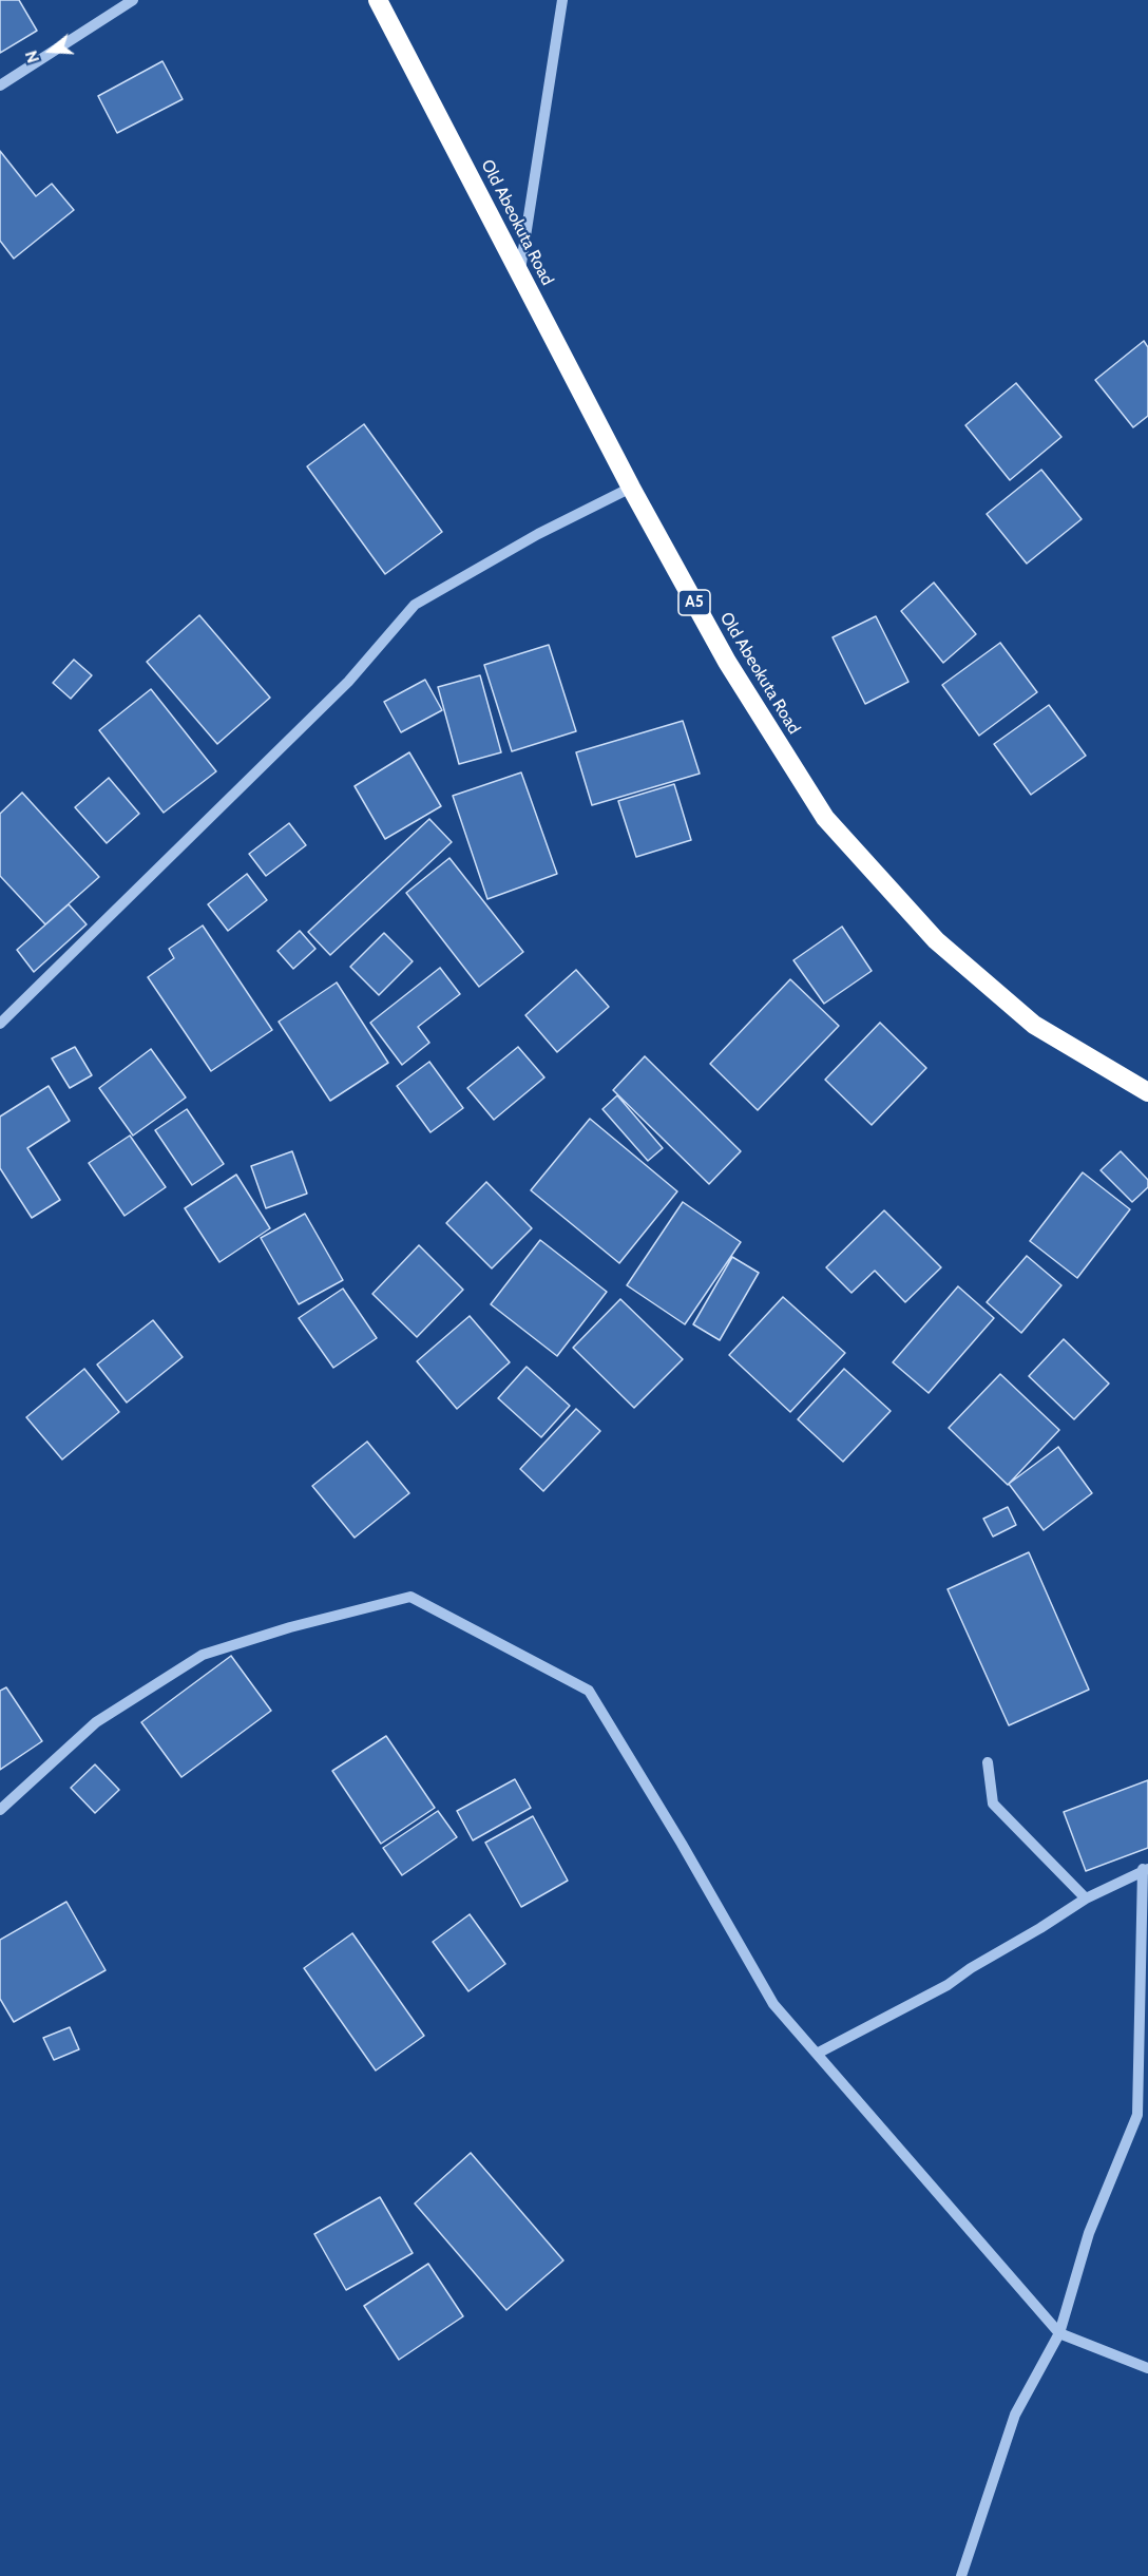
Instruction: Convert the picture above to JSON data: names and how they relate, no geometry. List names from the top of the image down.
{
  "streets": {
    "highway": ["Old Abeokuta Road", "A5"]
  },
  "north": "left"
}
